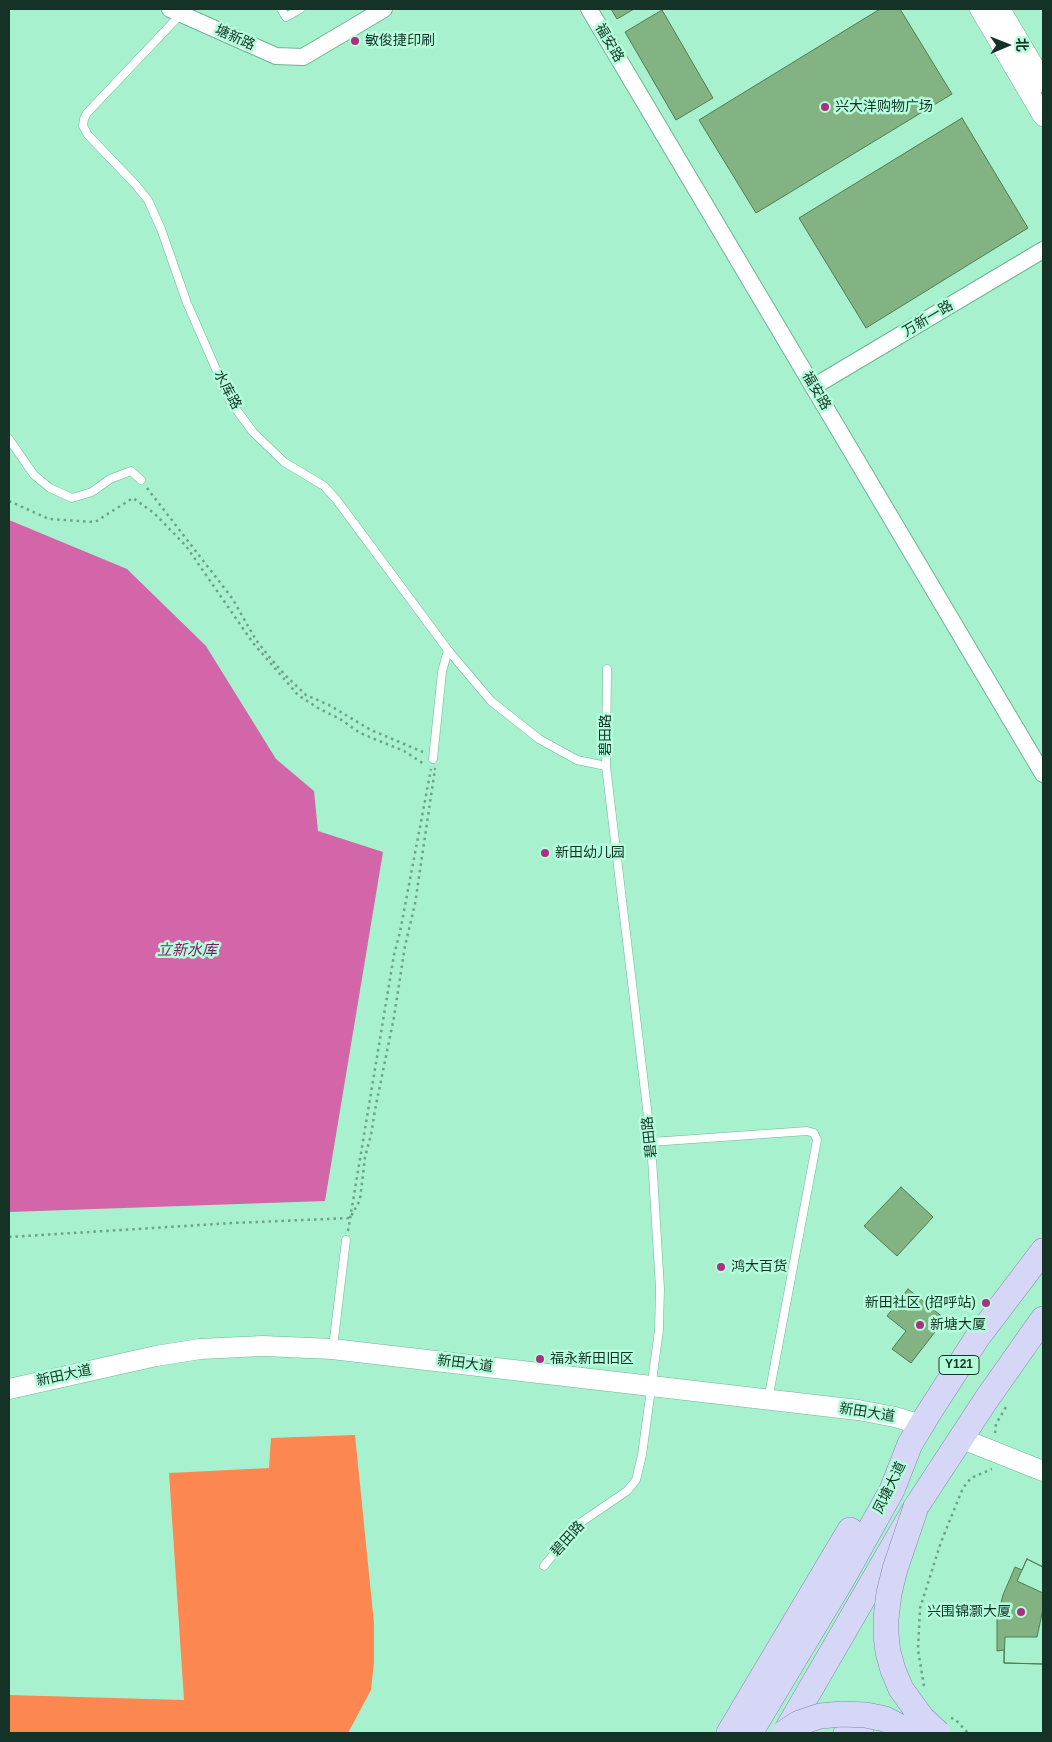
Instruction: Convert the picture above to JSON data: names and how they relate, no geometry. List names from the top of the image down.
{
  "streets": {
    "main road": ["Y121", "凤塘大道"],
    "street": [
      "塘新路",
      "福安路",
      "万新一路",
      "新田大道"
    ],
    "lane": ["水库路", "碧田路"]
  },
  "crossings": [
    ["塘新路", "水库路"],
    ["福安路", "万新一路"],
    ["碧田路", "新田大道"],
    ["新田大道", "凤塘大道"]
  ],
  "water": ["立新水库"],
  "places": [
    "敏俊捷印刷",
    "兴大洋购物广场",
    "新田幼儿园",
    "鸿大百货",
    "新田社区 (招呼站)",
    "新塘大厦",
    "福永新田旧区",
    "兴围锦灏大厦"
  ],
  "north": "right"
}
